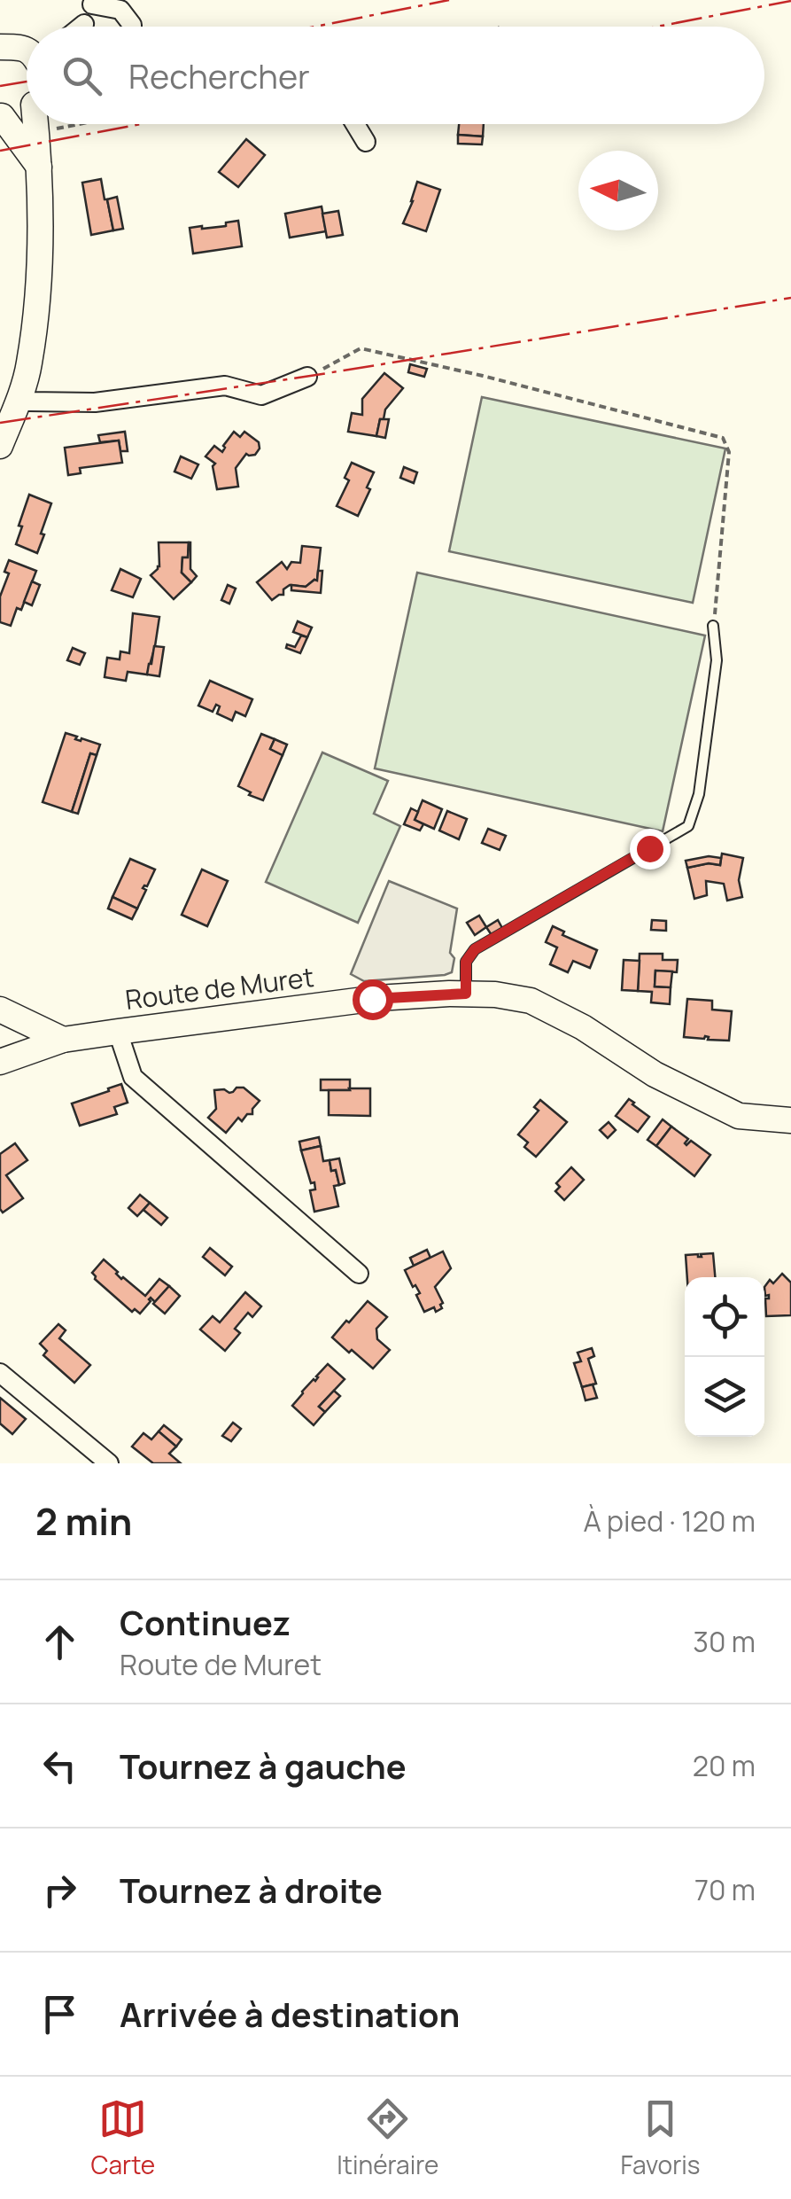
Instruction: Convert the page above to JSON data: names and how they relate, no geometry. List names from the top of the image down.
{
  "streets": {
    "street": ["Route de Muret"]
  },
  "north": "left",
  "page": {
    "search": "Rechercher",
    "heading": ["2 min", "À pied · 120 m"],
    "list": [
      ["Continuez", "Route de Muret", "30 m"],
      ["Tournez à gauche", "20 m"],
      ["Tournez à droite", "70 m"],
      "Arrivée à destination"
    ],
    "nav": ["Carte", "Itinéraire", "Favoris"]
  }
}
